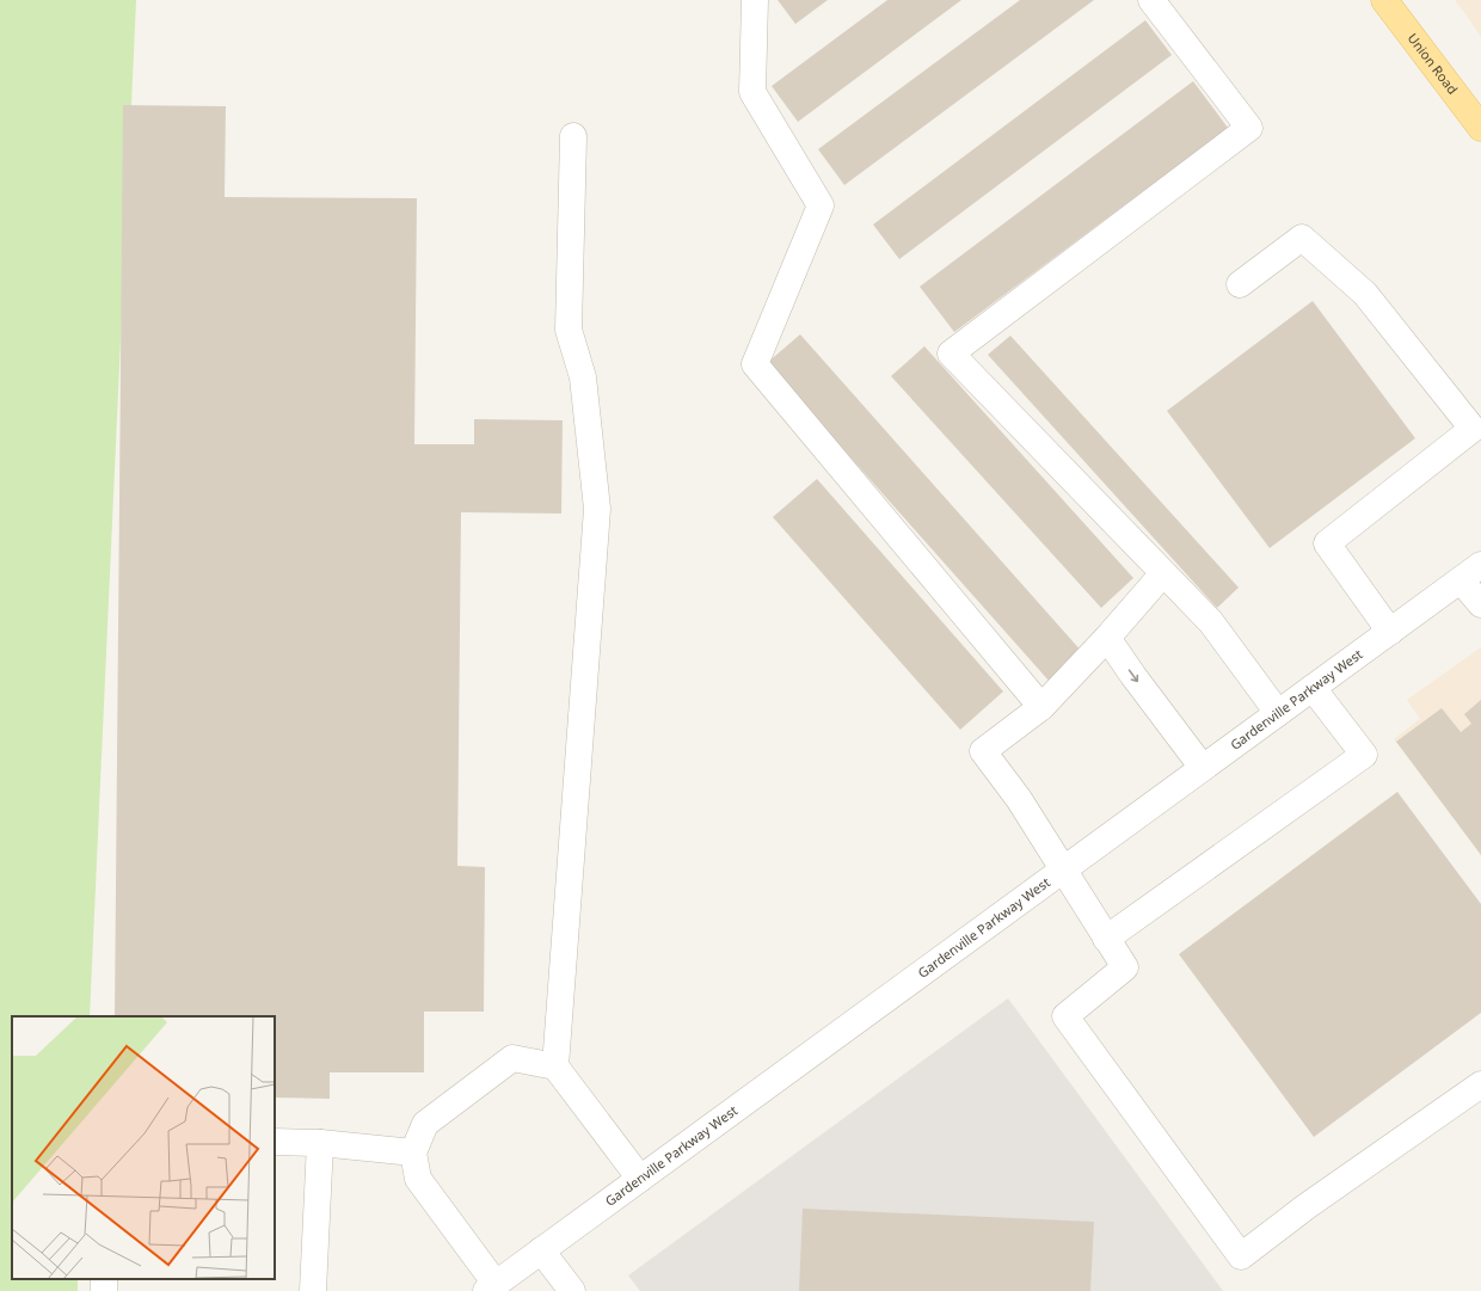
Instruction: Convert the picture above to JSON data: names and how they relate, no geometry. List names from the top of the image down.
{
  "streets": {
    "main road": ["Union Road"],
    "street": ["Gardenville Parkway West"]
  }
}
